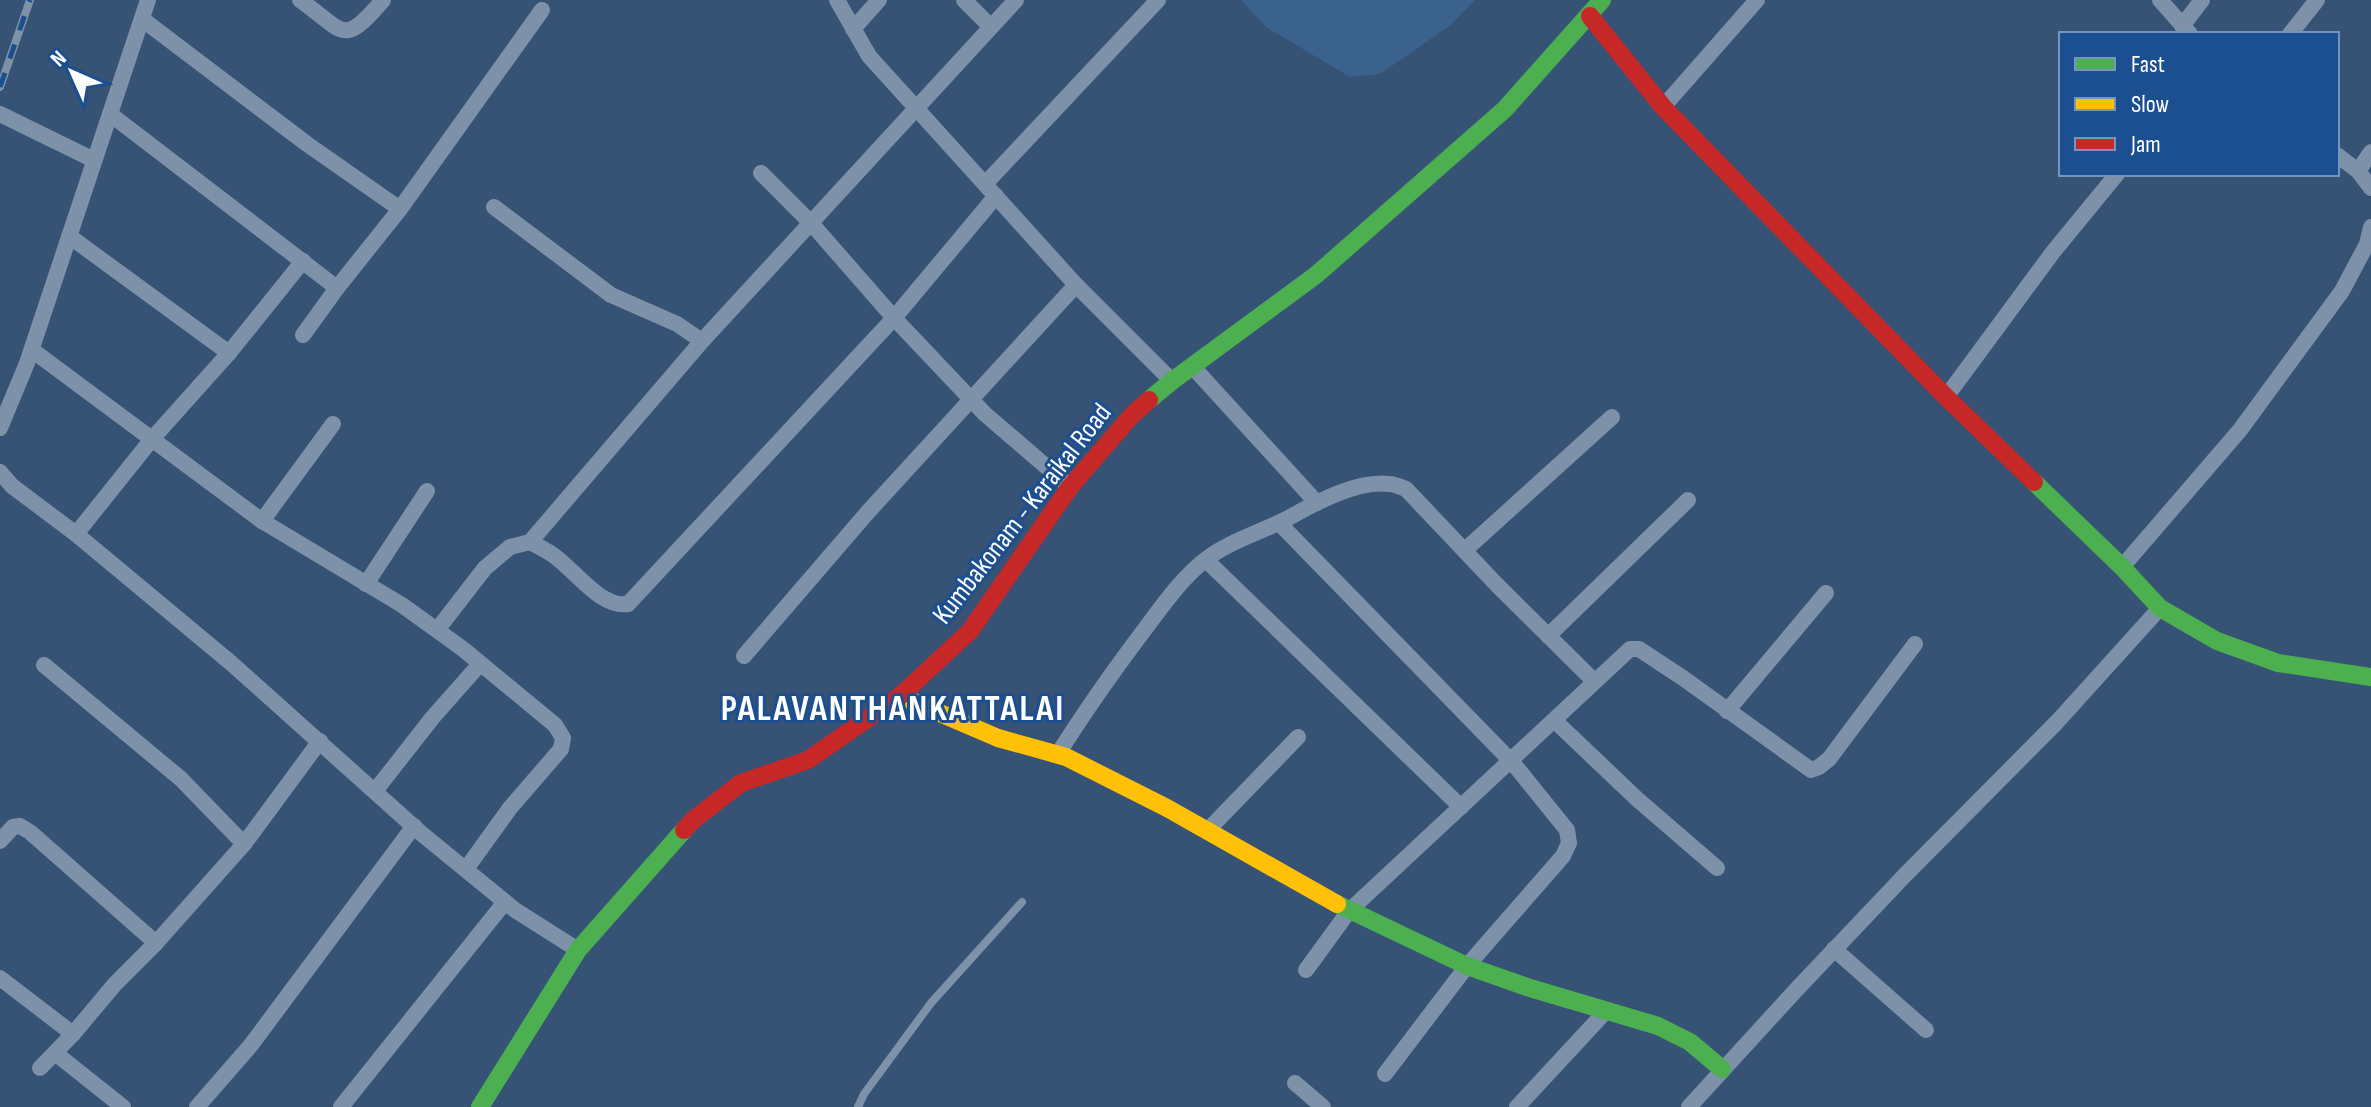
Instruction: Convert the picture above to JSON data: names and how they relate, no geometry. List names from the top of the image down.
{
  "streets": {
    "street": ["Kumbakonam - Karaikal Road"]
  },
  "districts": ["PALAVANTHANKATTALAI"],
  "legend": ["Fast", "Slow", "Jam"],
  "north": "top left"
}
